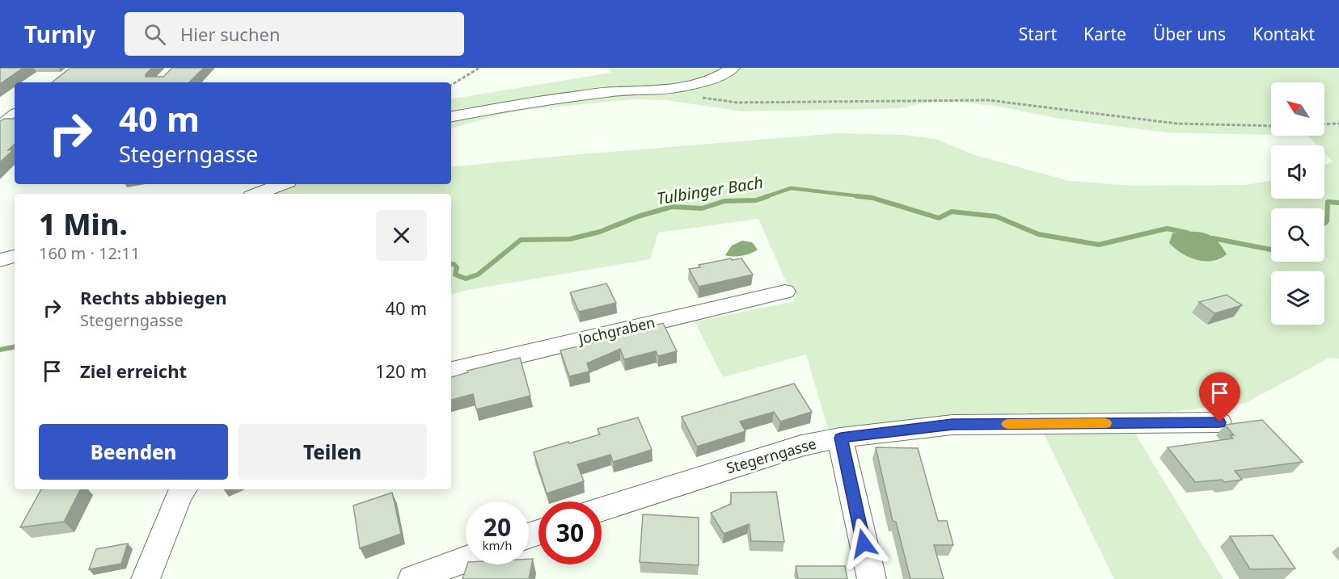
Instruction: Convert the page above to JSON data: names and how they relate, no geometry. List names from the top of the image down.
{
  "streets": {
    "street": ["Jochgraben", "Stegerngasse"]
  },
  "water": ["Tulbinger Bach"],
  "north": "top left",
  "page": {
    "header": "Turnly",
    "search": "Hier suchen",
    "nav": [
      "Start",
      "Karte",
      "Über uns",
      "Kontakt"
    ],
    "turn": ["40 m", "Stegerngasse"],
    "heading": ["1 Min.", "160 m · 12:11"],
    "list": [
      {
        "name": "Rechts abbiegen",
        "note": "Stegerngasse",
        "value": "40 m"
      },
      {
        "name": "Ziel erreicht",
        "value": "120 m"
      }
    ],
    "buttons": ["Beenden", "Teilen"],
    "speed": "20 km/h",
    "limit": "30"
  }
}
